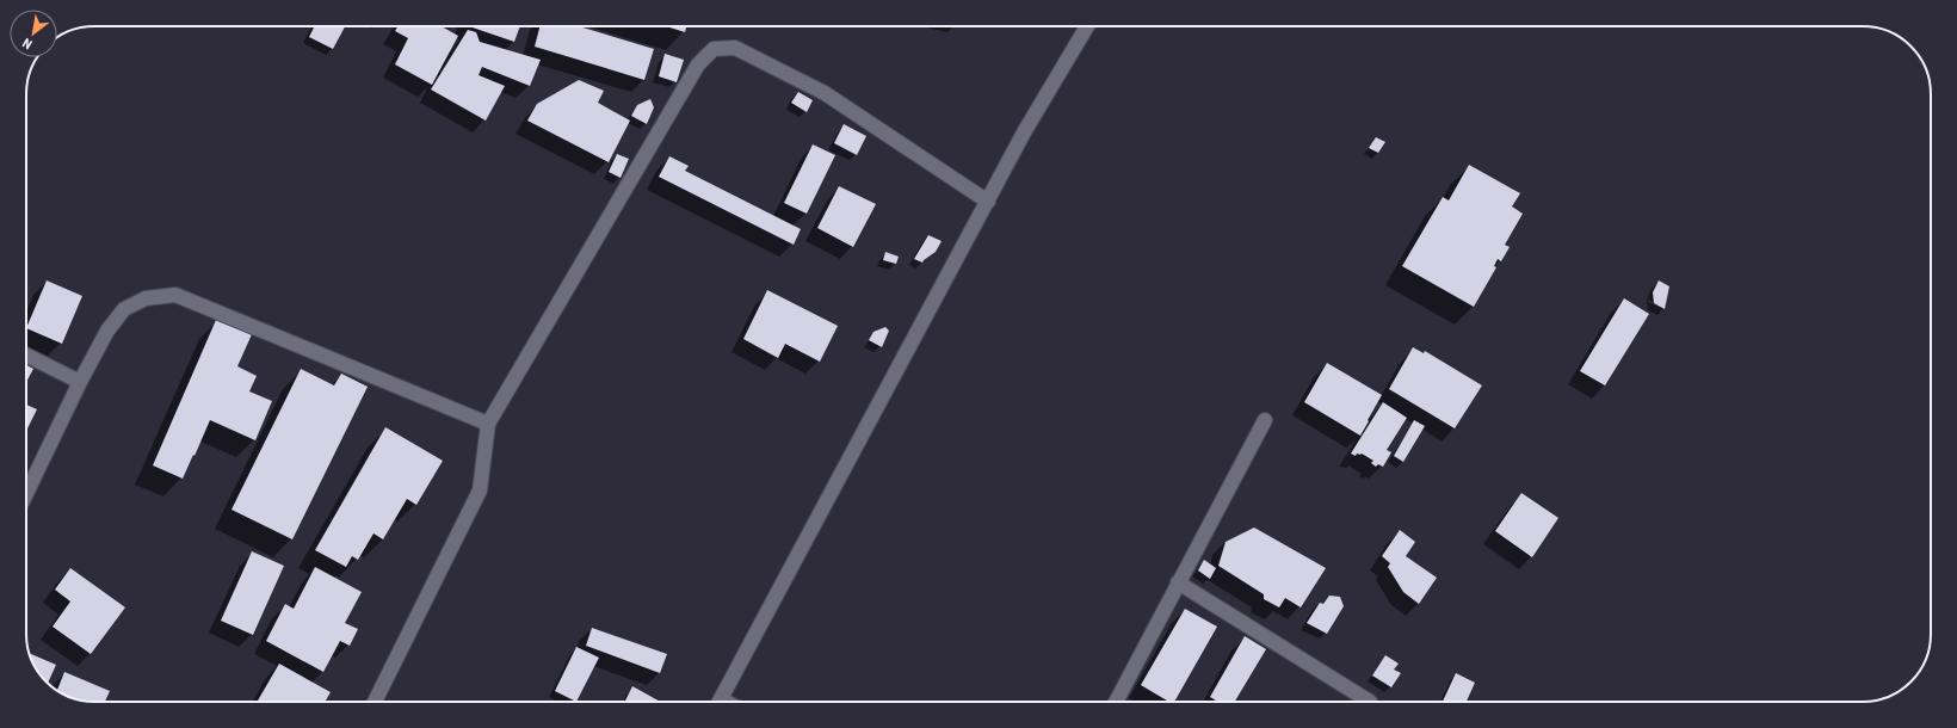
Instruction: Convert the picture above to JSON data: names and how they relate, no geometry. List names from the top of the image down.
{
  "north": "bottom left"
}
